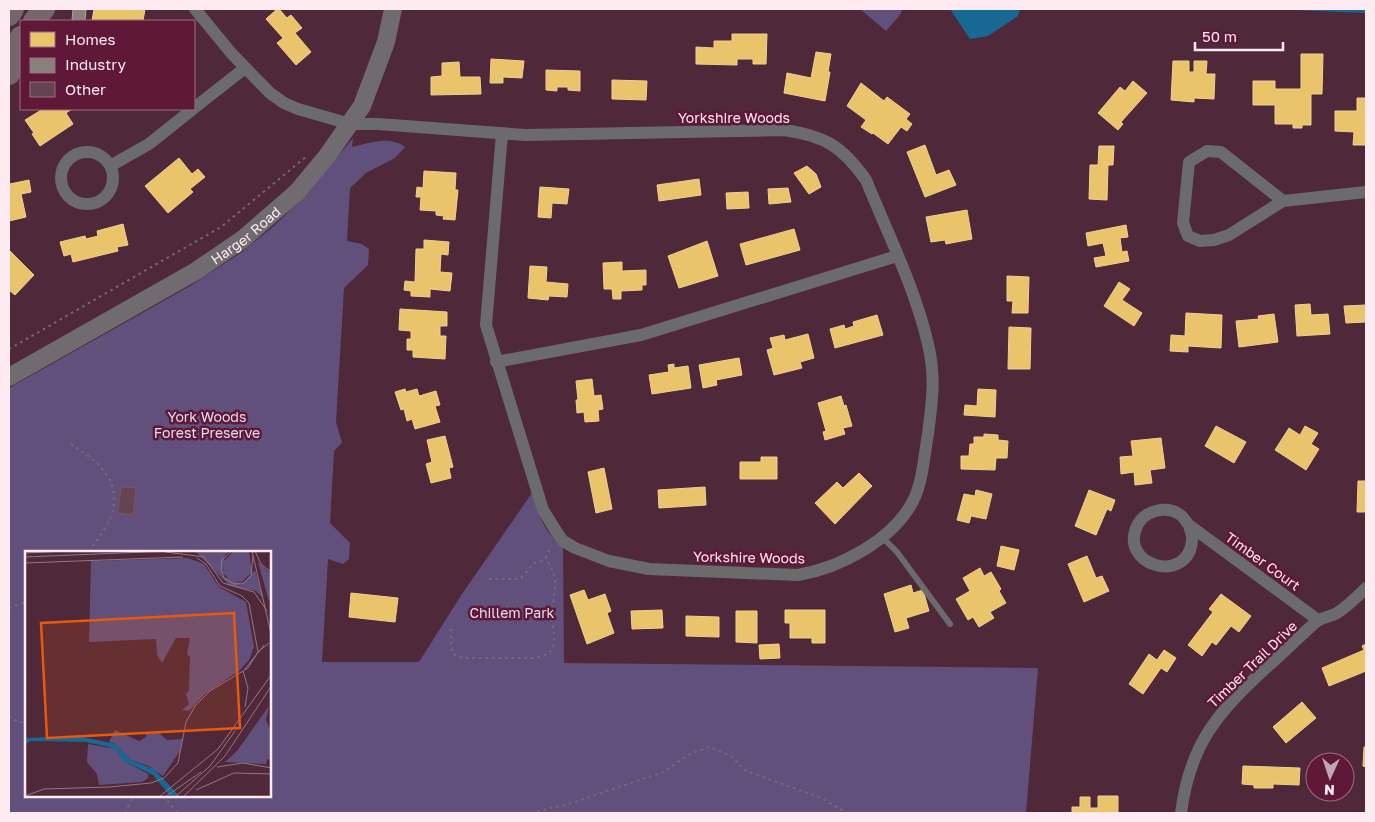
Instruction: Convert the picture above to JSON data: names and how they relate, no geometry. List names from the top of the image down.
{
  "streets": {
    "street": [
      "Yorkshire Woods",
      "Harger Road",
      "Timber Court",
      "Timber Trail Drive"
    ]
  },
  "crossings": [
    ["Yorkshire Woods", "Harger Road"],
    ["Timber Court", "Timber Trail Drive"]
  ],
  "parks": ["York Woods Forest Preserve", "Chillem Park"],
  "legend": ["Homes", "Industry", "Other"],
  "scale_bar": "50 m",
  "north": "bottom"
}
